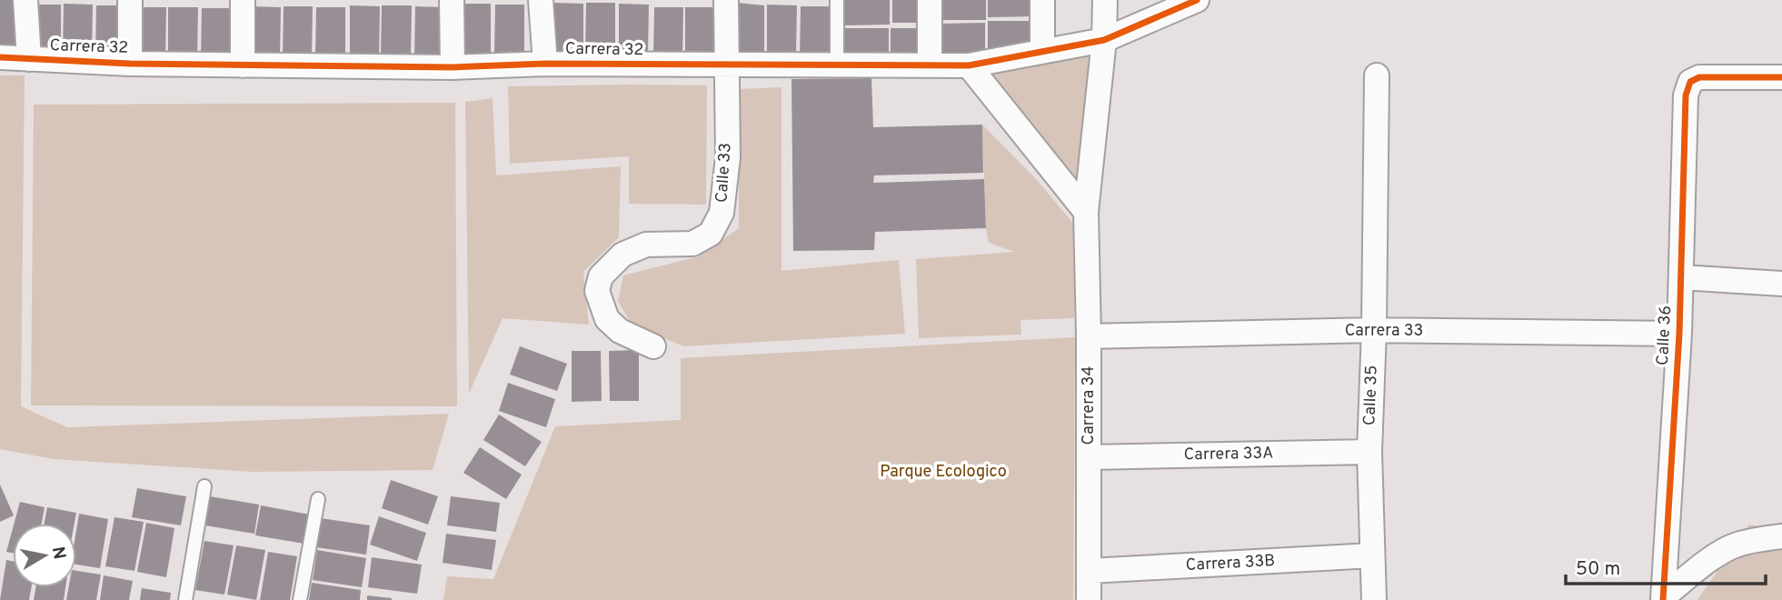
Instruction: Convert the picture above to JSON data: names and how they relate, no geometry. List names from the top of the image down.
{
  "streets": {
    "street": [
      "Carrera 32",
      "Calle 33",
      "Carrera 33",
      "Calle 36",
      "Calle 35",
      "Carrera 34",
      "Carrera 33A",
      "Carrera 33B"
    ]
  },
  "crossings": [
    ["Carrera 32", "Calle 33"],
    ["Carrera 32", "Carrera 34"],
    ["Carrera 33", "Calle 36"],
    ["Carrera 33", "Calle 35"],
    ["Carrera 33", "Carrera 34"],
    ["Calle 35", "Carrera 33A"],
    ["Calle 35", "Carrera 33B"],
    ["Carrera 34", "Carrera 33A"],
    ["Carrera 34", "Carrera 33B"]
  ],
  "parks": ["Parque Ecologico"],
  "scale_bar": "50 m",
  "north": "right"
}
